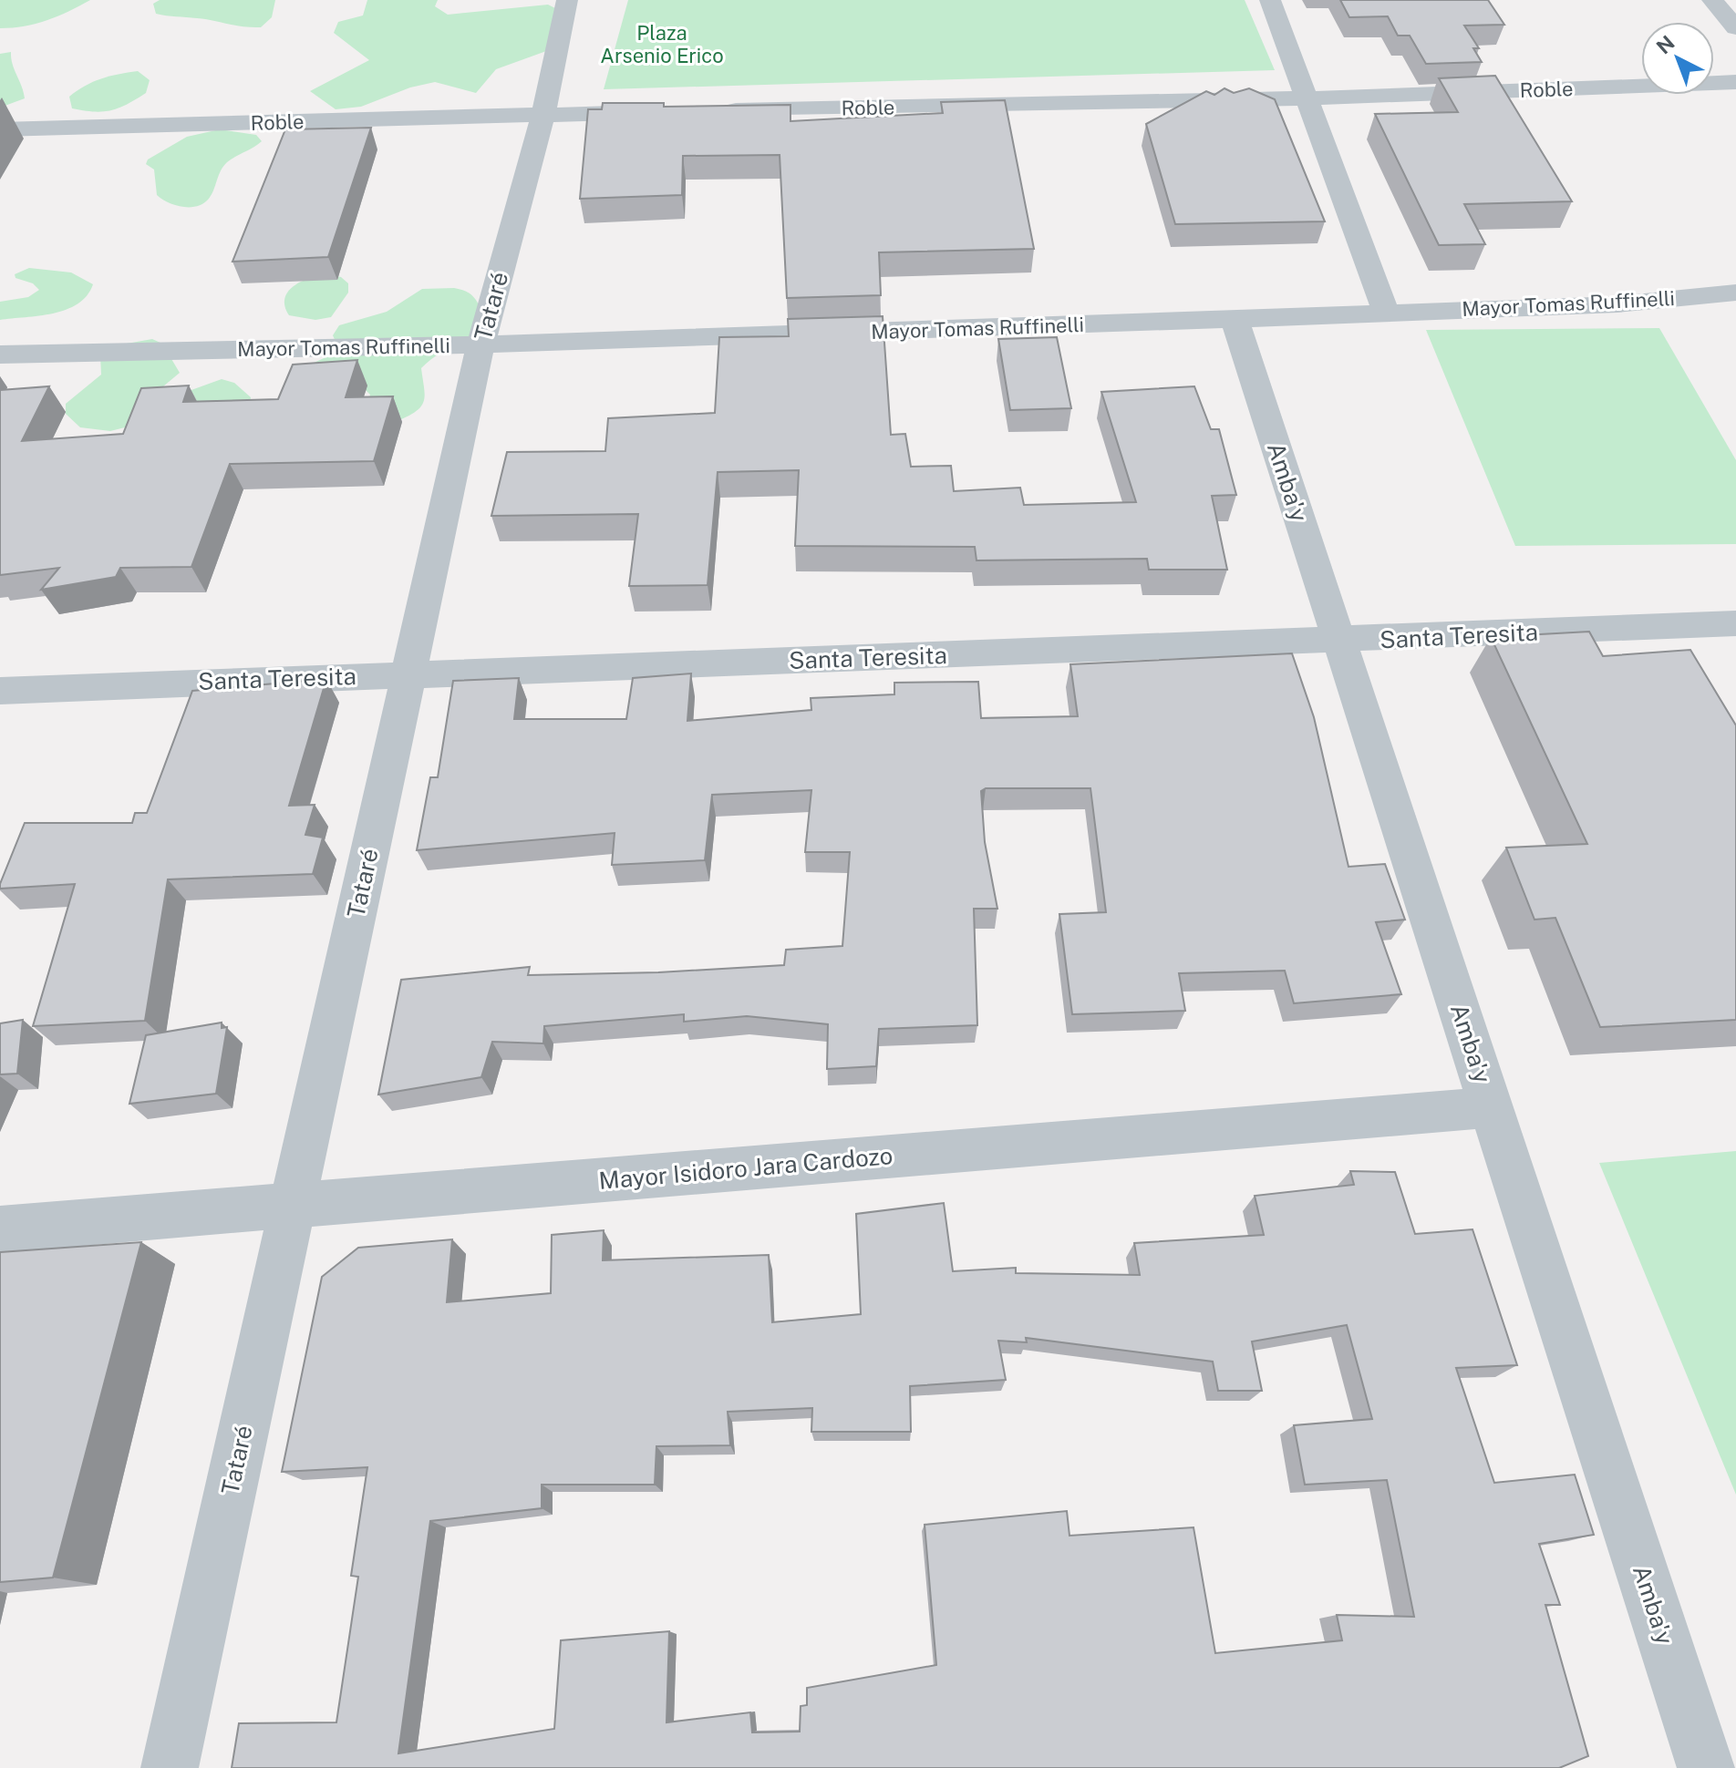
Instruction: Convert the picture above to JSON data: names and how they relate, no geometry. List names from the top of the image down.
{
  "streets": {
    "street": [
      "Roble",
      "Mayor Tomas Ruffinelli",
      "Tataré",
      "Amba'y",
      "Santa Teresita",
      "Mayor Isidoro Jara Cardozo"
    ]
  },
  "crossings": [
    ["Roble", "Tataré"],
    ["Mayor Tomas Ruffinelli", "Tataré"],
    ["Mayor Tomas Ruffinelli", "Amba'y"],
    ["Tataré", "Santa Teresita"],
    ["Tataré", "Mayor Isidoro Jara Cardozo"],
    ["Amba'y", "Santa Teresita"],
    ["Amba'y", "Mayor Isidoro Jara Cardozo"]
  ],
  "parks": ["Plaza Arsenio Erico"],
  "north": "top left"
}
